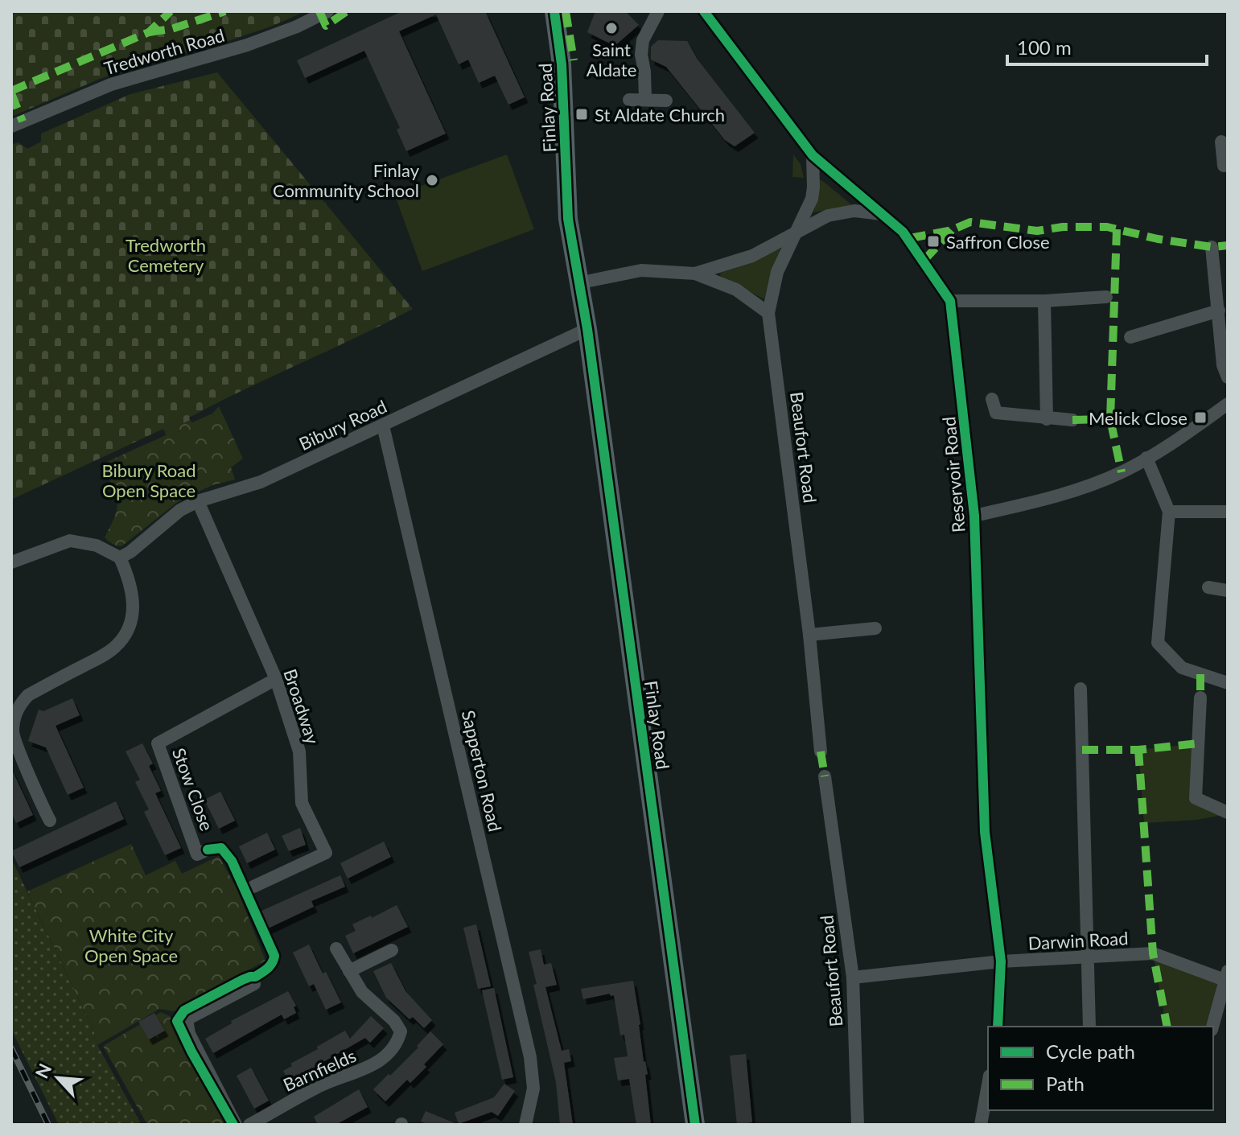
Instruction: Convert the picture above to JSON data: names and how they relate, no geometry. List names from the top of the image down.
{
  "streets": {
    "highway": ["Finlay Road"],
    "street": [
      "Tredworth Road",
      "Bibury Road",
      "Beaufort Road",
      "Reservoir Road",
      "Broadway",
      "Sapperton Road",
      "Stow Close",
      "Darwin Road",
      "Barnfields"
    ]
  },
  "crossings": [
    ["Finlay Road", "Bibury Road"],
    ["Bibury Road", "Broadway"],
    ["Bibury Road", "Sapperton Road"],
    ["Beaufort Road", "Reservoir Road"],
    ["Beaufort Road", "Darwin Road"],
    ["Reservoir Road", "Darwin Road"],
    ["Broadway", "Stow Close"]
  ],
  "parks": ["Tredworth Cemetery", "Bibury Road Open Space", "White City Open Space"],
  "places": {
    "other": ["Saint Aldate", "Finlay Community School"],
    "transit": ["St Aldate Church", "Saffron Close", "Melick Close"]
  },
  "legend": ["Cycle path", "Path"],
  "scale_bar": "100 m",
  "north": "top left"
}
